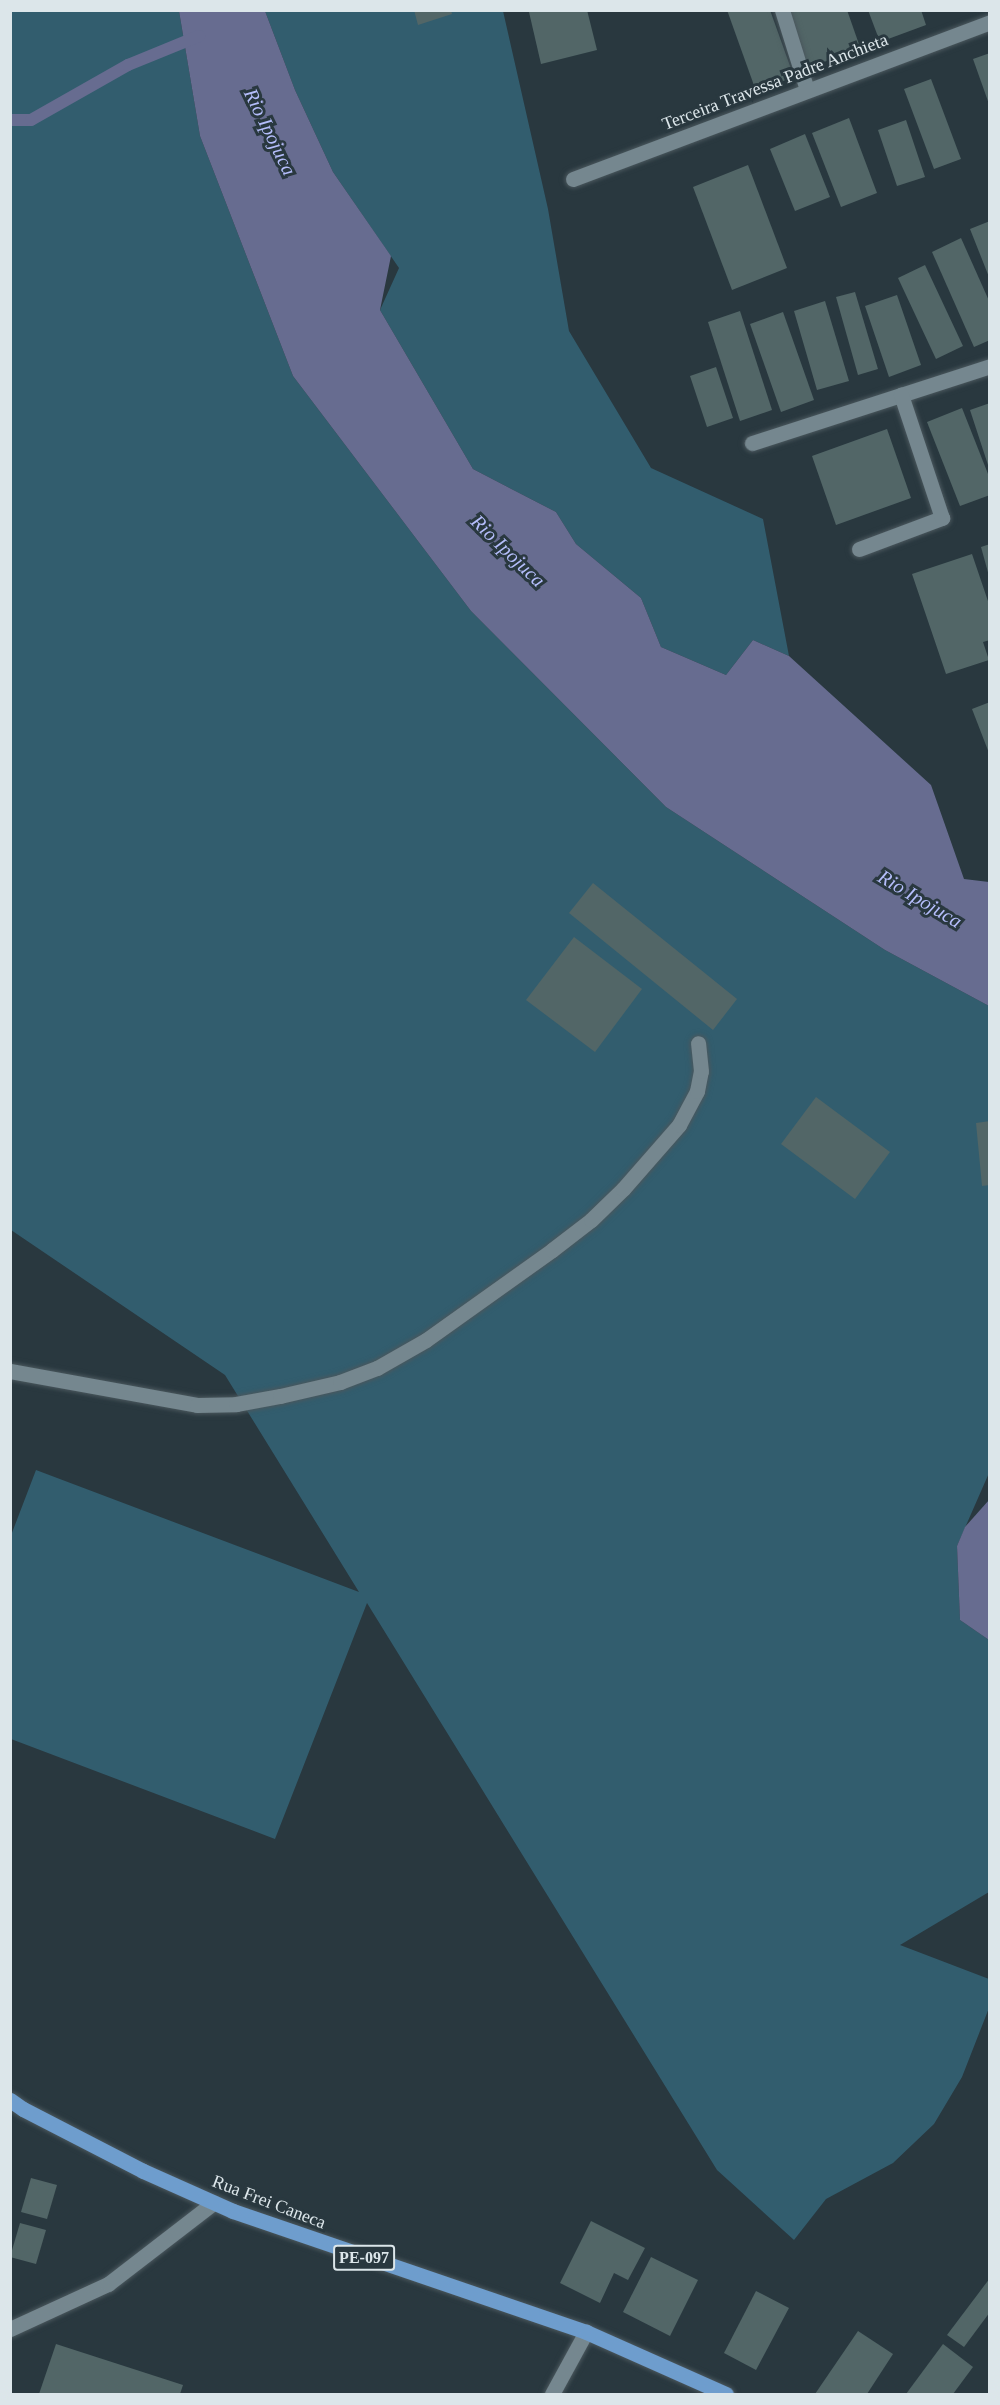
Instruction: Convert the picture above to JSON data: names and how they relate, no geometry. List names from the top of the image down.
{
  "streets": {
    "main road": ["Rua Frei Caneca", "PE-097"],
    "street": ["Terceira Travessa Padre Anchieta"]
  },
  "water": ["Rio Ipojuca"]
}
